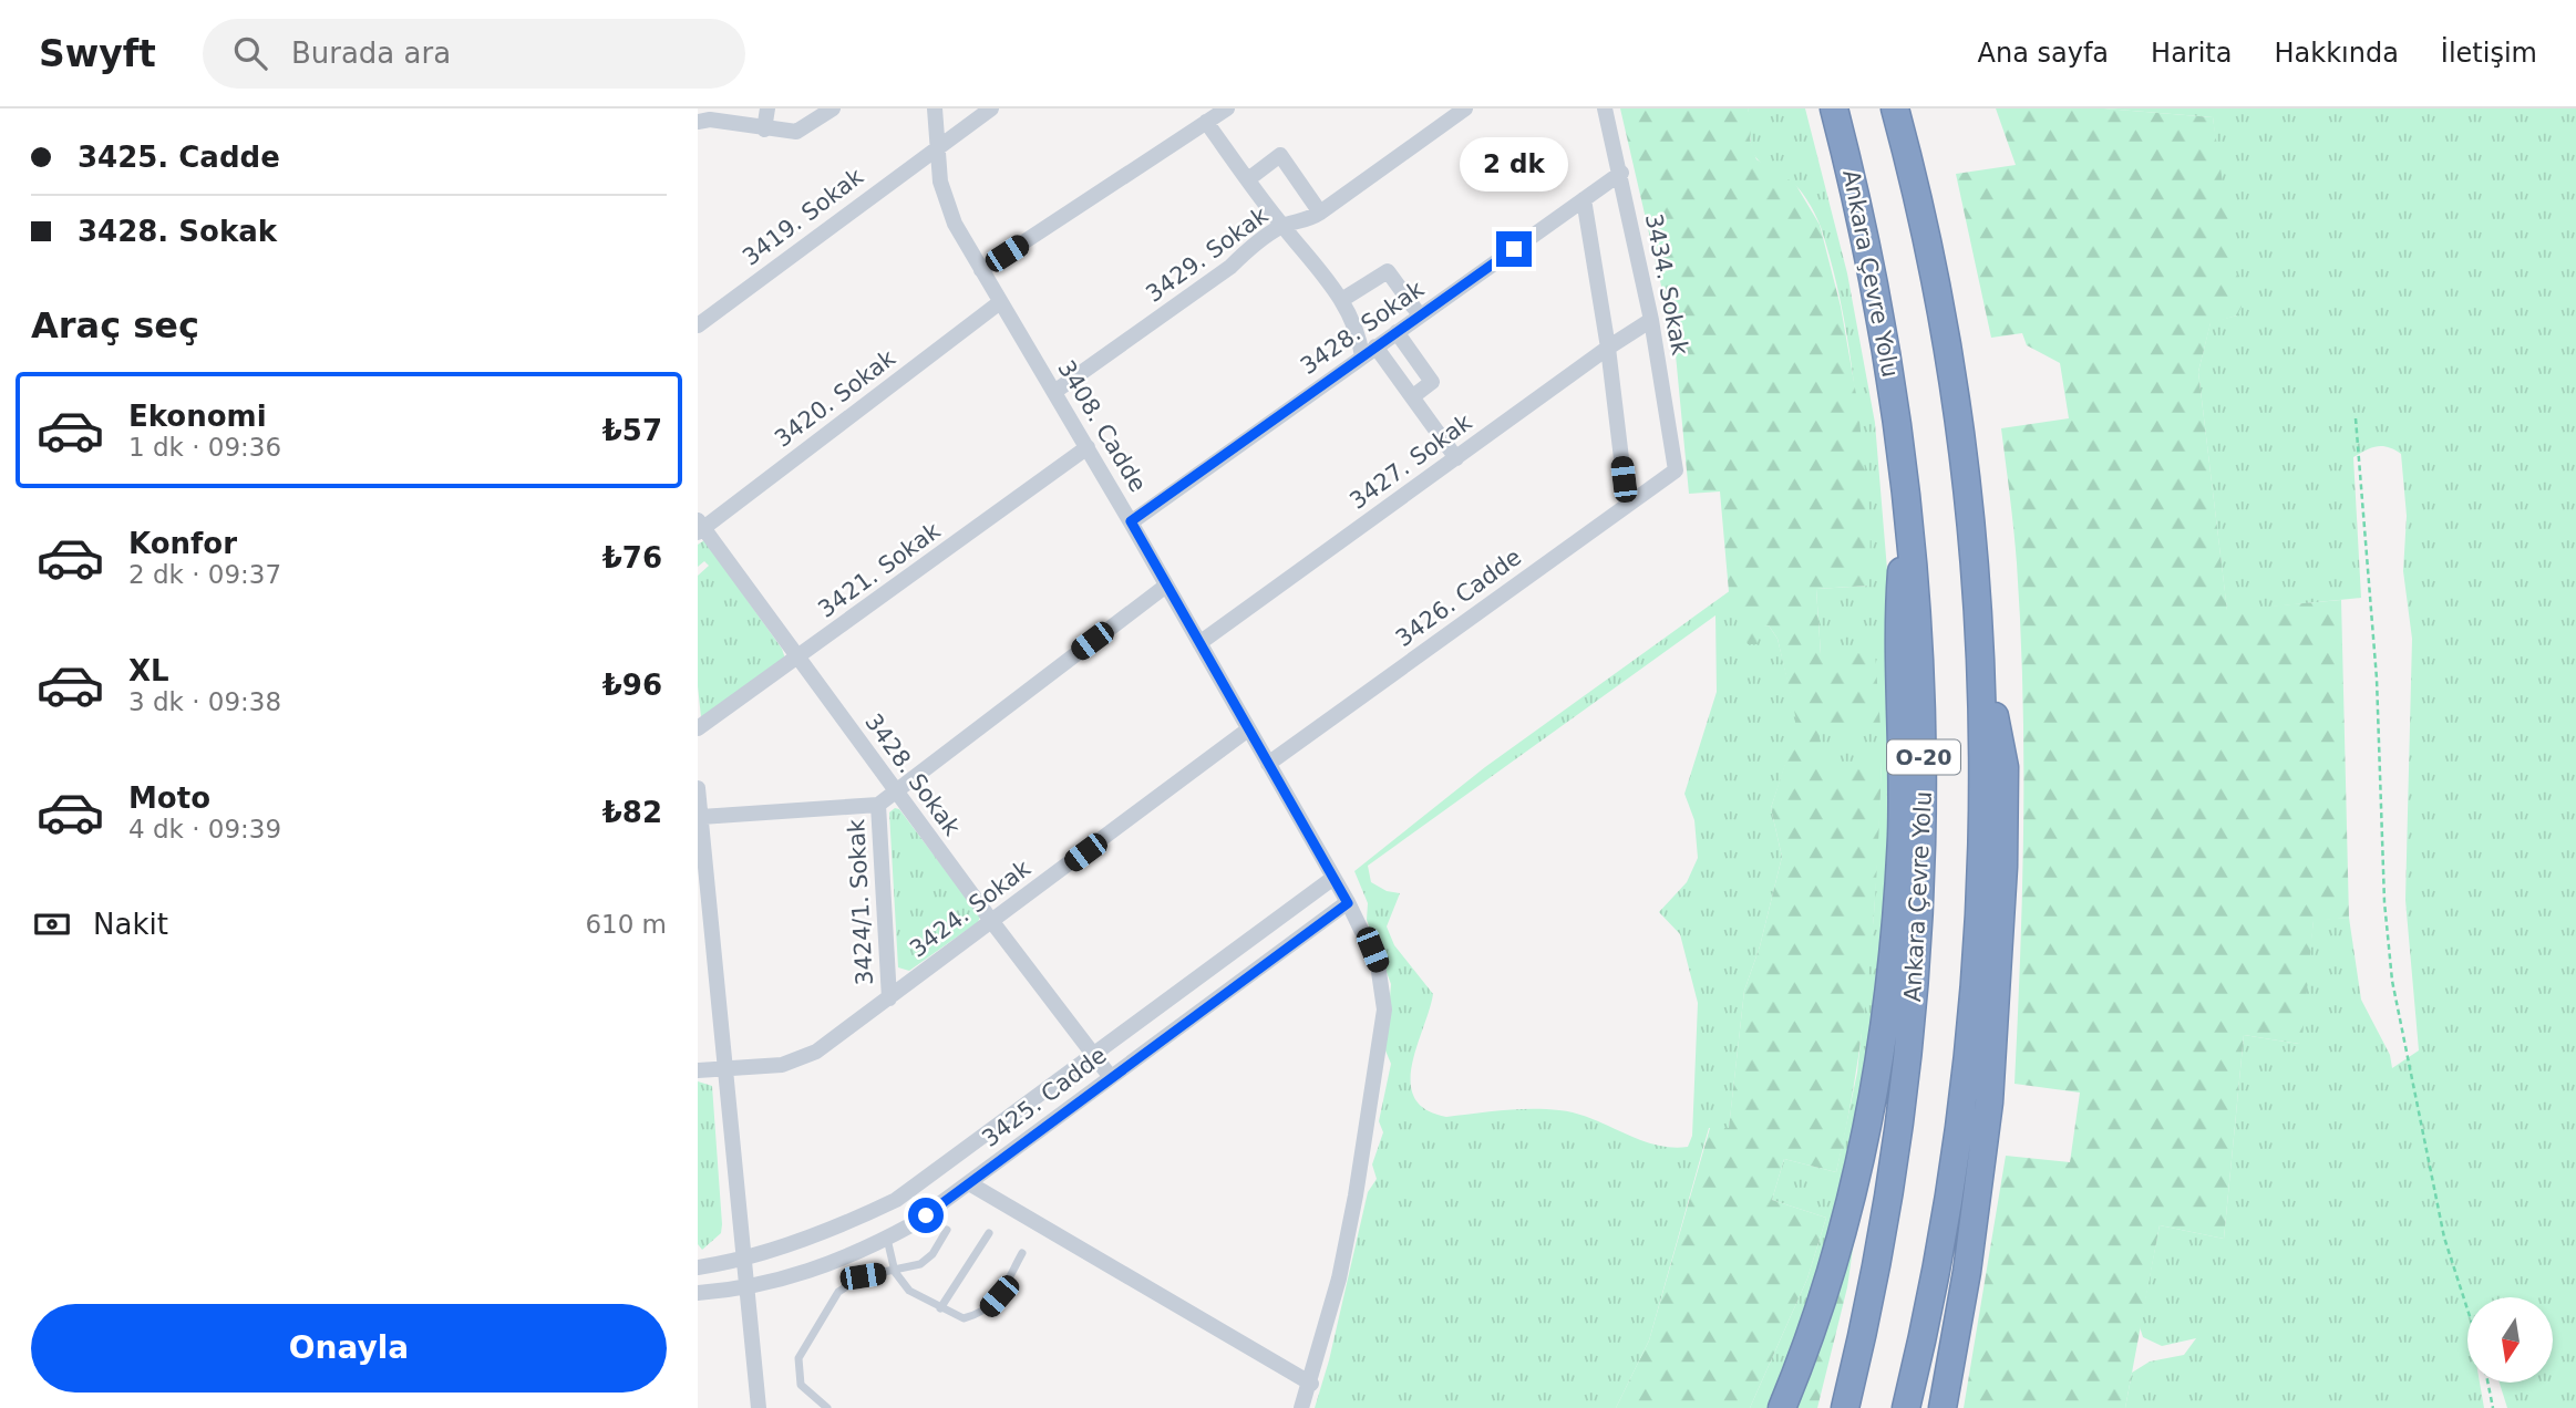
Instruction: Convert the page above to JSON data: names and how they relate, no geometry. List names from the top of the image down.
{
  "streets": {
    "highway": ["Ankara Çevre Yolu", "O-20"],
    "street": [
      "3419. Sokak",
      "3429. Sokak",
      "3434. Sokak",
      "3428. Sokak",
      "3420. Sokak",
      "3408. Cadde",
      "3427. Sokak",
      "3421. Sokak",
      "3426. Cadde",
      "3424/1. Sokak",
      "3424. Sokak",
      "3425. Cadde"
    ]
  },
  "crossings": [
    ["3419. Sokak", "3408. Cadde"],
    ["3429. Sokak", "3408. Cadde"],
    ["3434. Sokak", "3428. Sokak"],
    ["3434. Sokak", "3427. Sokak"],
    ["3434. Sokak", "3426. Cadde"],
    ["3428. Sokak", "3420. Sokak"],
    ["3428. Sokak", "3408. Cadde"],
    ["3428. Sokak", "3421. Sokak"],
    ["3428. Sokak", "3424. Sokak"],
    ["3428. Sokak", "3425. Cadde"],
    ["3420. Sokak", "3408. Cadde"],
    ["3408. Cadde", "3427. Sokak"],
    ["3408. Cadde", "3421. Sokak"],
    ["3408. Cadde", "3426. Cadde"],
    ["3408. Cadde", "3424. Sokak"],
    ["3408. Cadde", "3425. Cadde"],
    ["3424/1. Sokak", "3424. Sokak"]
  ],
  "north": "bottom",
  "page": {
    "header": "Swyft",
    "search": "Burada ara",
    "nav": [
      "Ana sayfa",
      "Harita",
      "Hakkında",
      "İletişim"
    ],
    "banner": ["3425. Cadde", "3428. Sokak"],
    "bubble": "2 dk",
    "heading": "Araç seç",
    "list": [
      {
        "name": "Ekonomi",
        "note": "1 dk · 09:36",
        "value": "₺57"
      },
      {
        "name": "Konfor",
        "note": "2 dk · 09:37",
        "value": "₺76"
      },
      {
        "name": "XL",
        "note": "3 dk · 09:38",
        "value": "₺96"
      },
      {
        "name": "Moto",
        "note": "4 dk · 09:39",
        "value": "₺82"
      }
    ],
    "pay": ["Nakit", "610 m"],
    "buttons": "Onayla"
  }
}
